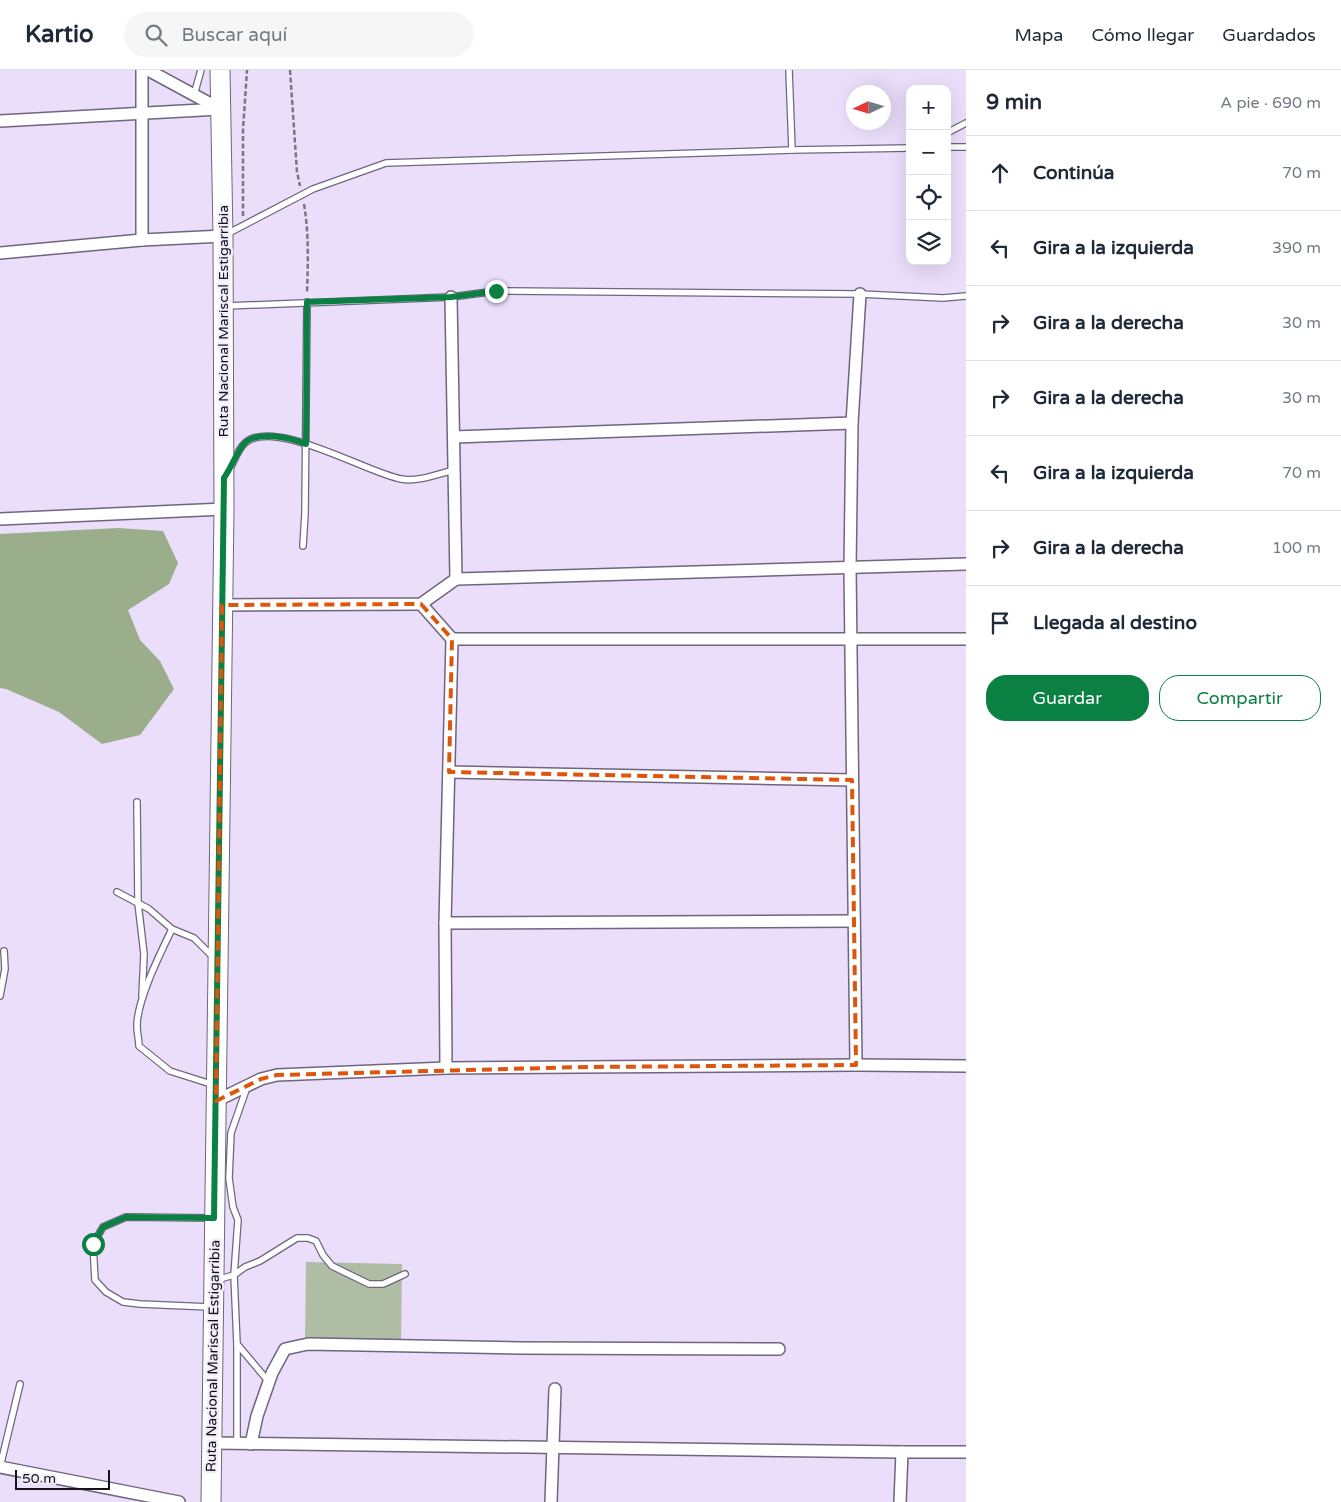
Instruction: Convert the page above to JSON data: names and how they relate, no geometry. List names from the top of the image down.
{
  "streets": {
    "main road": ["Ruta Nacional Mariscal Estigarribia"]
  },
  "scale_bar": "50 m",
  "north": "left",
  "page": {
    "header": "Kartio",
    "search": "Buscar aquí",
    "nav": ["Mapa", "Cómo llegar", "Guardados"],
    "heading": ["9 min", "A pie · 690 m"],
    "map_buttons": ["+", "−"],
    "list": [
      ["Continúa", "70 m"],
      ["Gira a la izquierda", "390 m"],
      ["Gira a la derecha", "30 m"],
      ["Gira a la derecha", "30 m"],
      ["Gira a la izquierda", "70 m"],
      ["Gira a la derecha", "100 m"],
      "Llegada al destino"
    ],
    "buttons": ["Guardar", "Compartir"],
    "scale": "50 m"
  }
}
